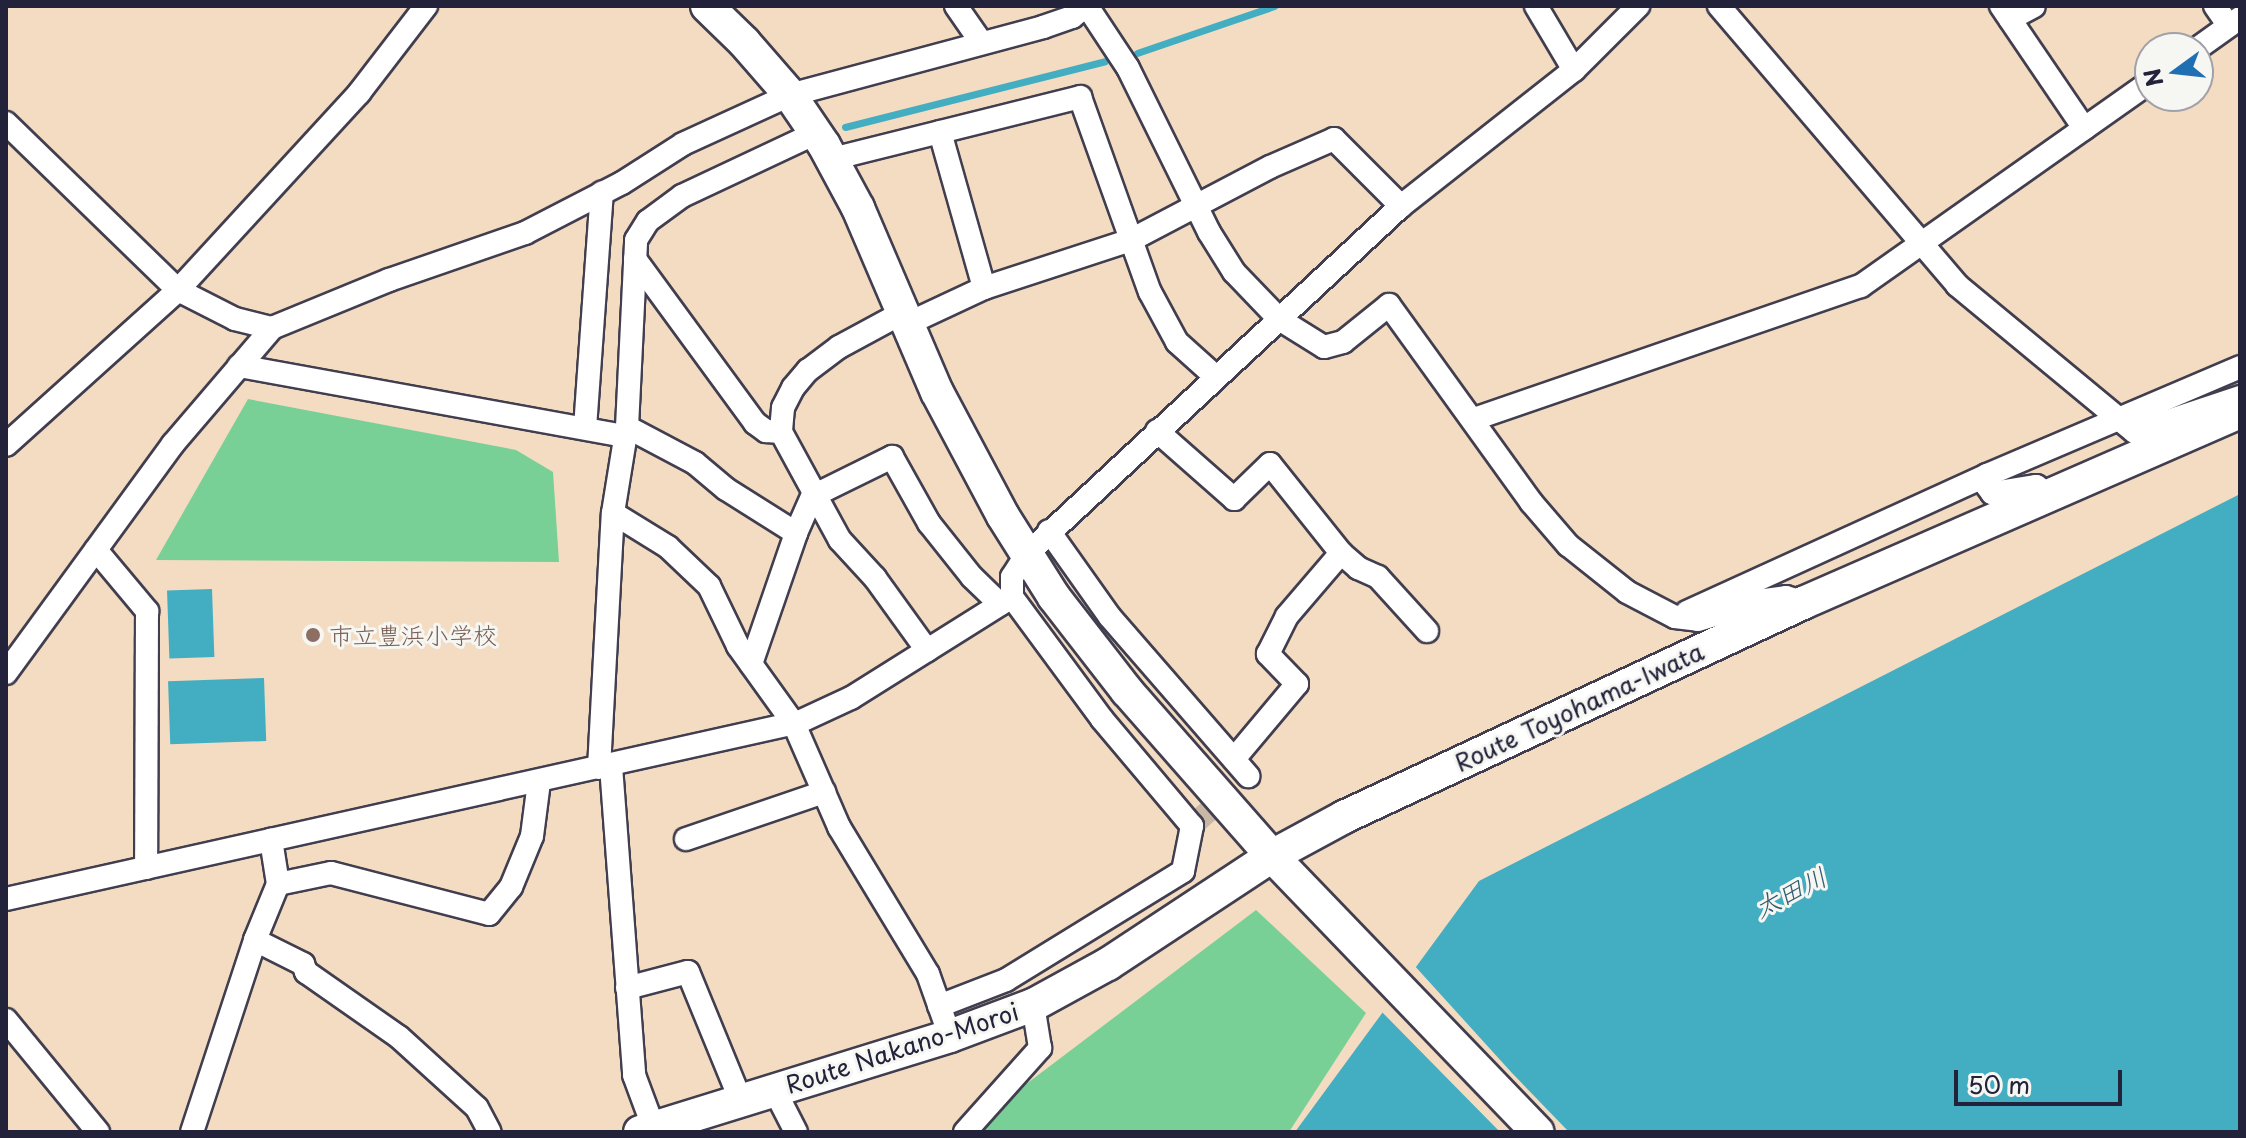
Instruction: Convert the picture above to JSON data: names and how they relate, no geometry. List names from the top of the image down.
{
  "streets": {
    "main road": ["Route Toyohama-Iwata", "Route Nakano-Moroi"]
  },
  "crossings": [
    ["Route Toyohama-Iwata", "Route Nakano-Moroi"]
  ],
  "water": ["太田川"],
  "places": ["市立豊浜小学校"],
  "scale_bar": "50 m",
  "north": "left"
}
